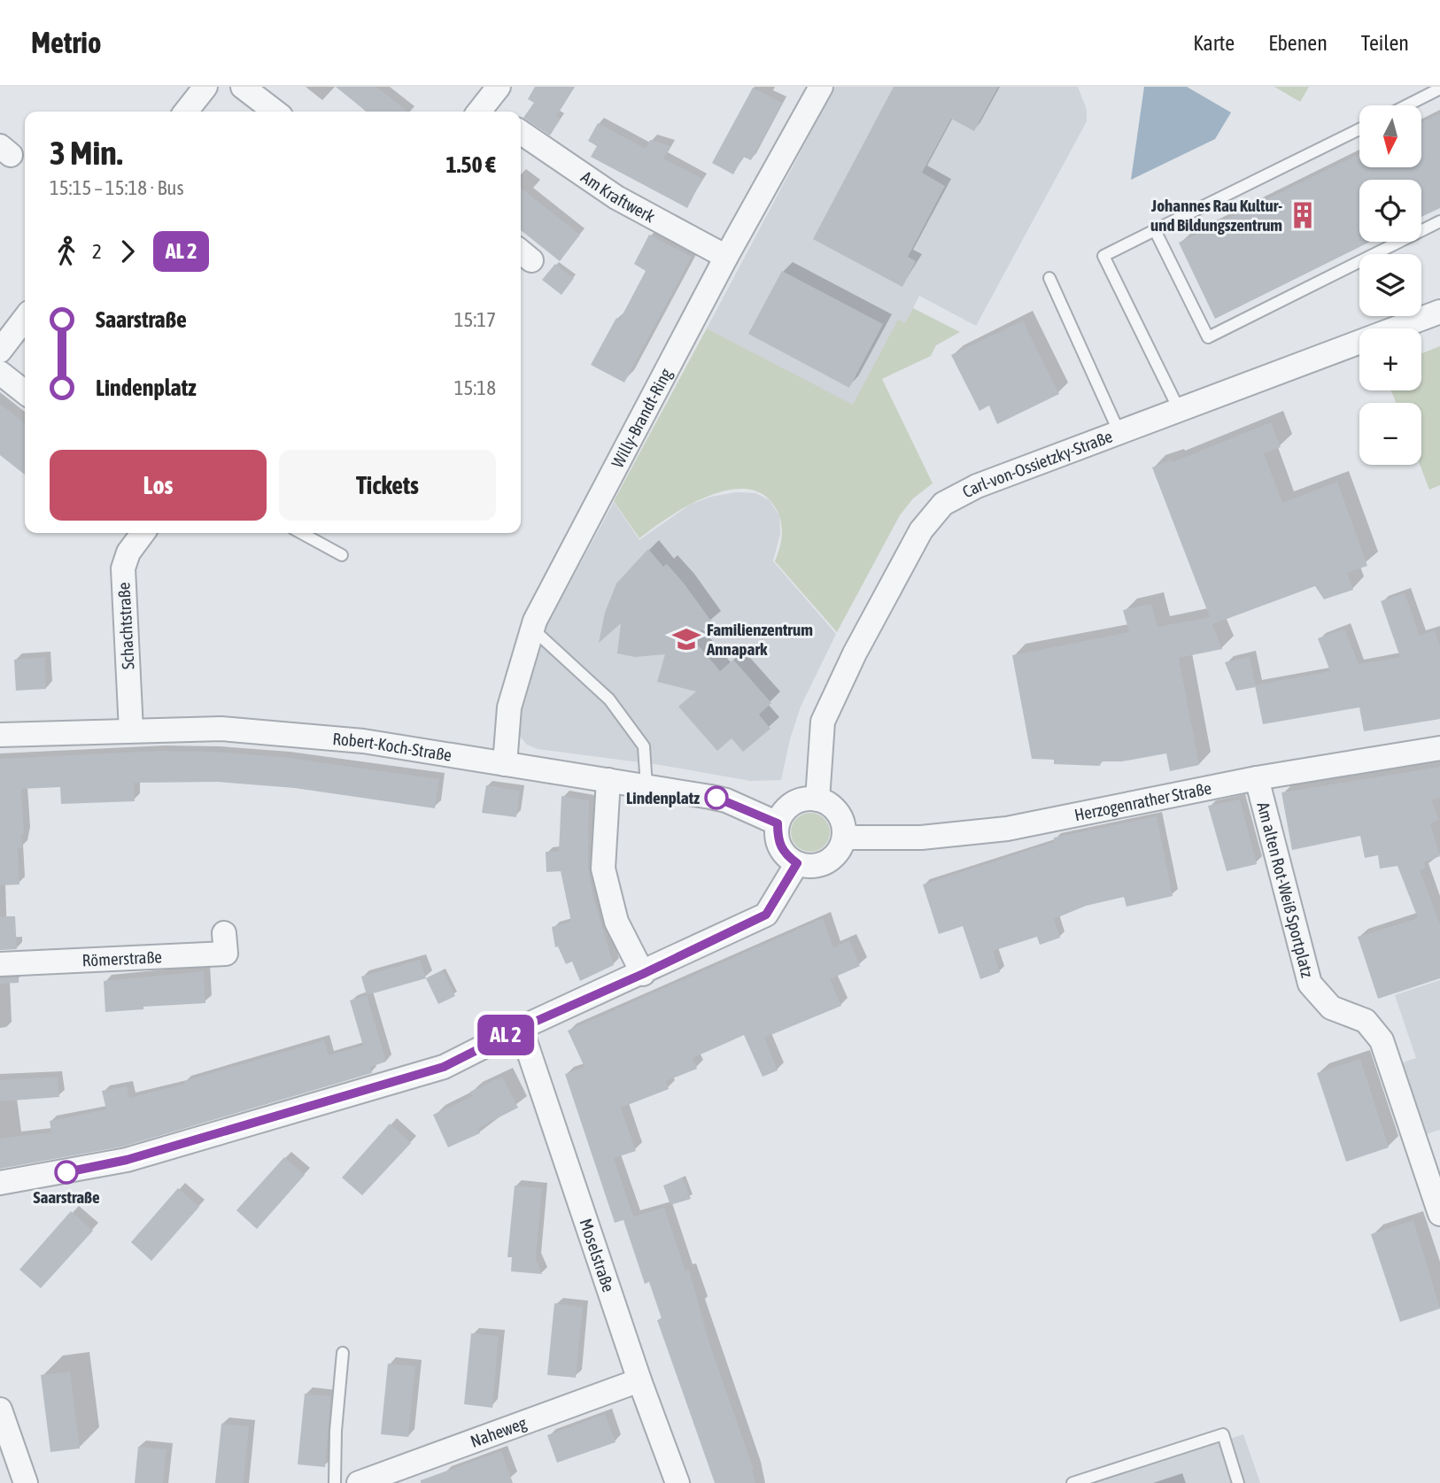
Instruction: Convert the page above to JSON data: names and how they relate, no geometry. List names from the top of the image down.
{
  "streets": {
    "street": [
      "Am Kraftwerk",
      "Willy-Brandt-Ring",
      "Carl-von-Ossietzky-Straße",
      "Schachtstraße",
      "Robert-Koch-Straße",
      "Herzogenrather Straße",
      "Am alten Rot-Weiß Sportplatz",
      "Römerstraße",
      "Moselstraße",
      "Naheweg"
    ]
  },
  "crossings": [
    ["Am Kraftwerk", "Willy-Brandt-Ring"],
    ["Willy-Brandt-Ring", "Robert-Koch-Straße"],
    ["Carl-von-Ossietzky-Straße", "Robert-Koch-Straße"],
    ["Carl-von-Ossietzky-Straße", "Herzogenrather Straße"],
    ["Schachtstraße", "Robert-Koch-Straße"],
    ["Robert-Koch-Straße", "Herzogenrather Straße"],
    ["Herzogenrather Straße", "Am alten Rot-Weiß Sportplatz"],
    ["Moselstraße", "Naheweg"]
  ],
  "places": {
    "building": ["Johannes Rau Kultur- und Bildungszentrum"],
    "school or university": ["Familienzentrum Annapark"],
    "other": ["Lindenplatz", "Saarstraße"]
  },
  "north": "bottom",
  "page": {
    "header": "Metrio",
    "nav": ["Karte", "Ebenen", "Teilen"],
    "on_map": "AL 2",
    "map_buttons": ["+", "−"],
    "heading": ["3 Min.", "15:15 – 15:18 · Bus", "1.50 €"],
    "legs": ["2", "AL 2"],
    "list": [
      {
        "name": "Saarstraße",
        "value": "15:17"
      },
      {
        "name": "Lindenplatz",
        "value": "15:18"
      }
    ],
    "buttons": ["Los", "Tickets"]
  }
}
